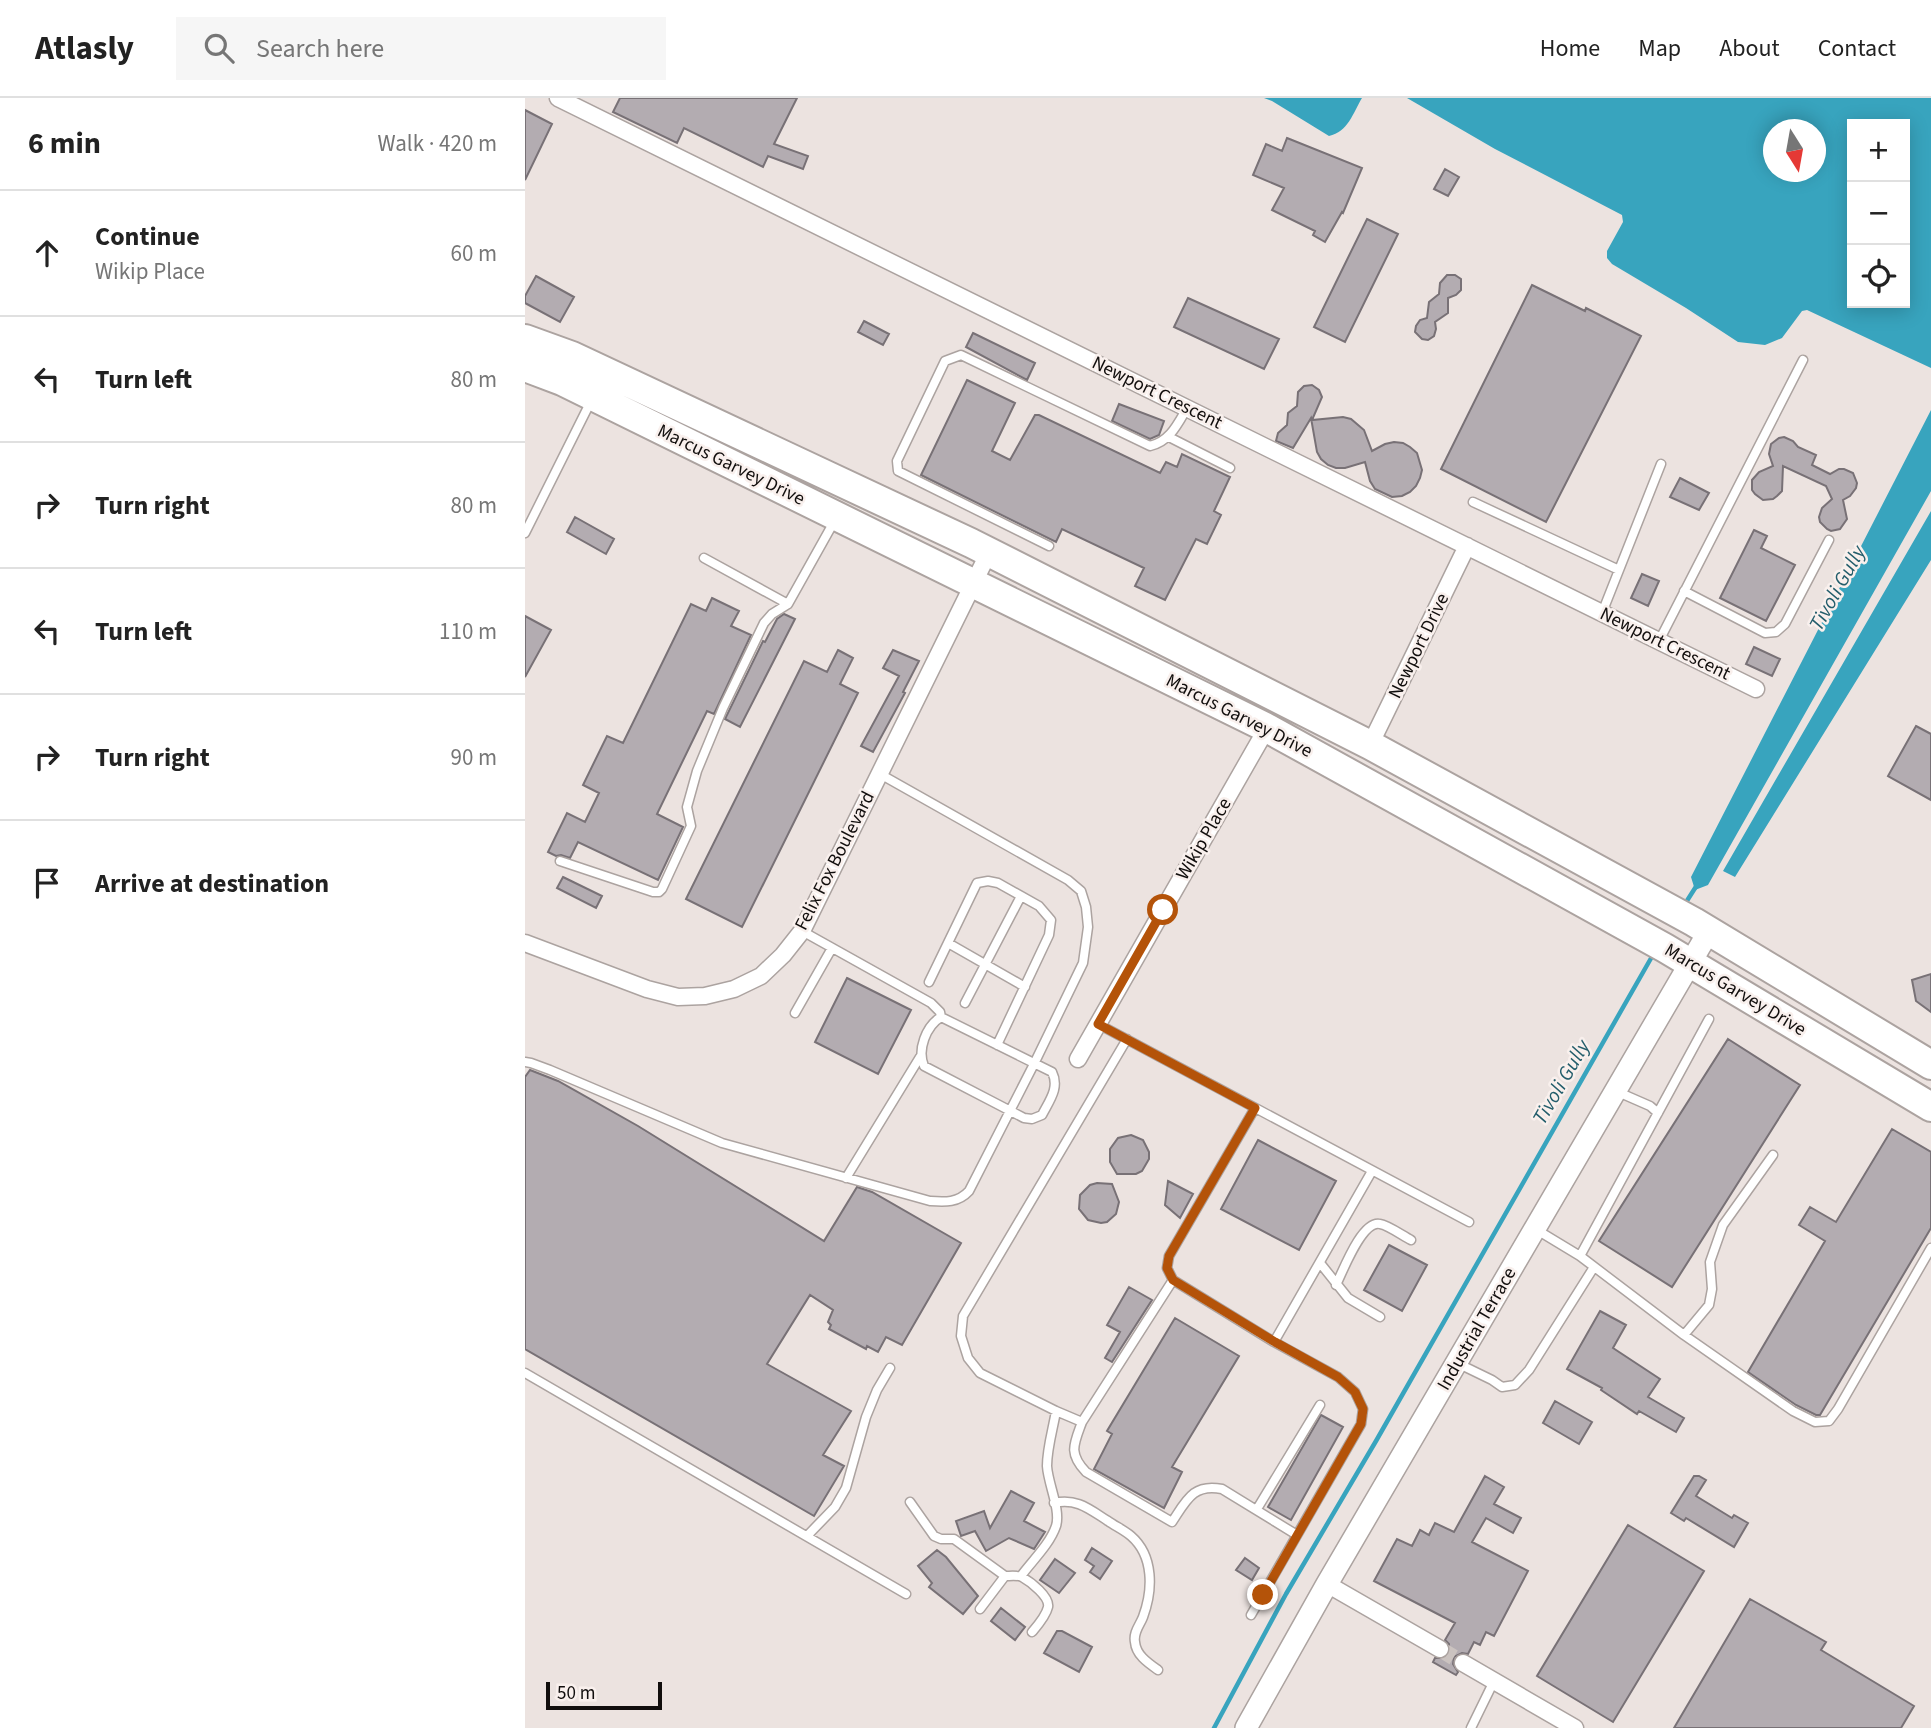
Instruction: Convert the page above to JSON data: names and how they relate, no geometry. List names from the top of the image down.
{
  "streets": {
    "highway": ["Marcus Garvey Drive"],
    "street": [
      "Newport Crescent",
      "Newport Drive",
      "Wikip Place",
      "Felix Fox Boulevard",
      "Industrial Terrace"
    ]
  },
  "crossings": [
    ["Newport Crescent", "Newport Drive"],
    ["Marcus Garvey Drive", "Newport Drive"],
    ["Marcus Garvey Drive", "Wikip Place"],
    ["Marcus Garvey Drive", "Felix Fox Boulevard"],
    ["Marcus Garvey Drive", "Industrial Terrace"]
  ],
  "water": ["Tivoli Gully"],
  "scale_bar": "50 m",
  "north": "bottom",
  "page": {
    "header": "Atlasly",
    "search": "Search here",
    "nav": [
      "Home",
      "Map",
      "About",
      "Contact"
    ],
    "heading": ["6 min", "Walk · 420 m"],
    "map_buttons": ["+", "−"],
    "list": [
      ["Continue", "Wikip Place", "60 m"],
      ["Turn left", "80 m"],
      ["Turn right", "80 m"],
      ["Turn left", "110 m"],
      ["Turn right", "90 m"],
      "Arrive at destination"
    ],
    "scale": "50 m"
  }
}
